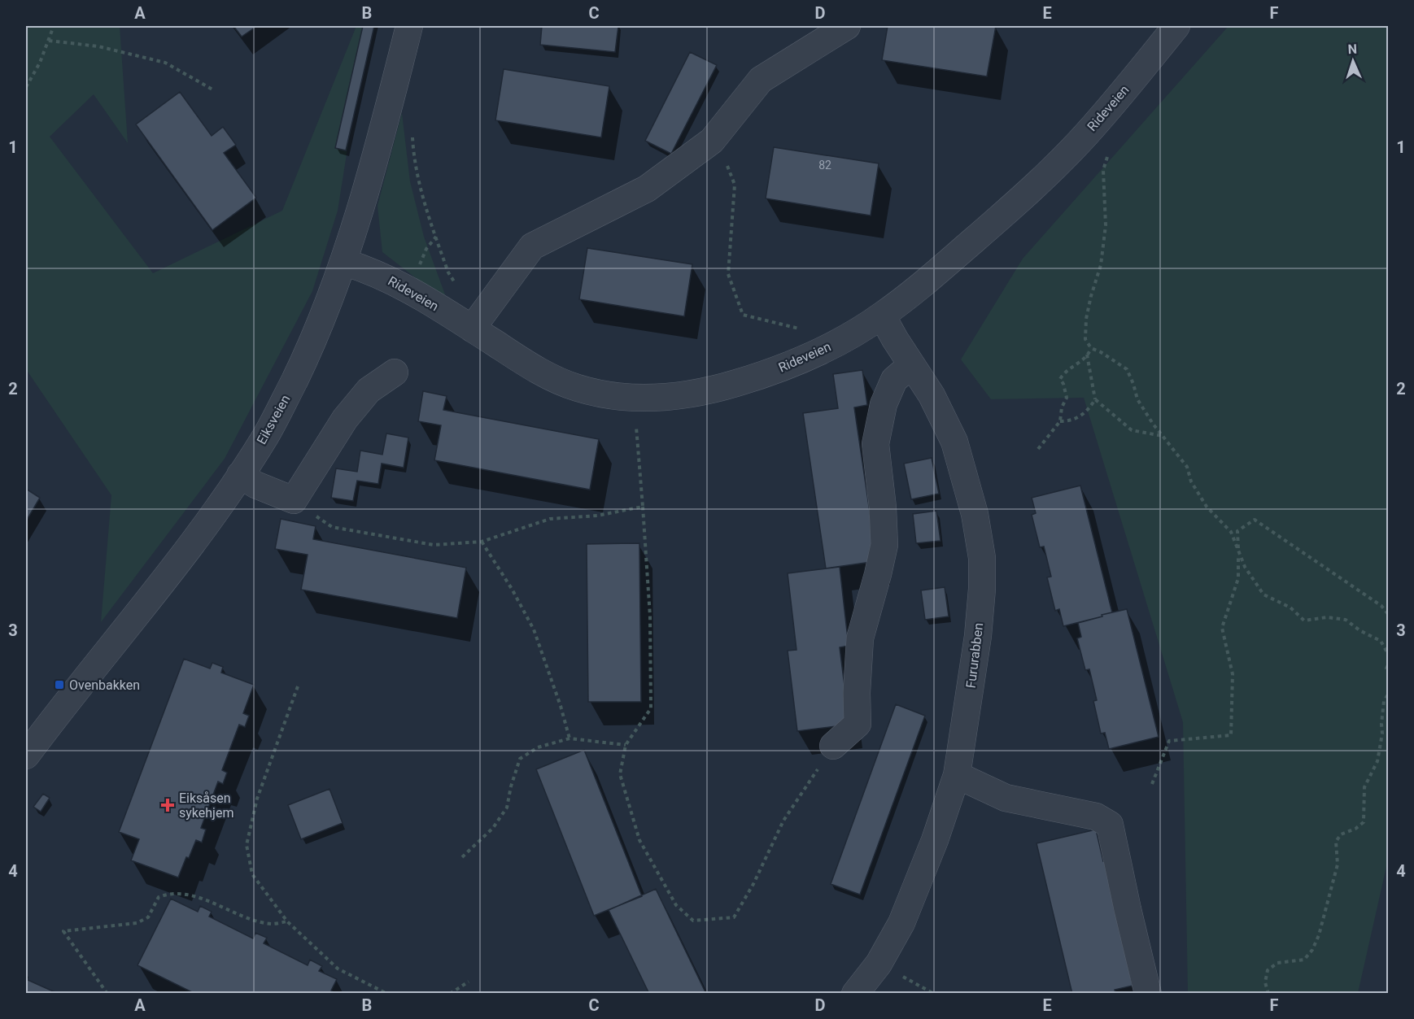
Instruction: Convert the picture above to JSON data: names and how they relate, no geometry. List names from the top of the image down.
{
  "streets": {
    "street": ["Rideveien", "Eiksveien", "Fururabben"]
  },
  "crossings": [
    ["Rideveien", "Eiksveien"],
    ["Rideveien", "Fururabben"]
  ],
  "places": {
    "transit": ["Ovenbakken"],
    "health": ["Eiksåsen sykehjem"]
  },
  "house_numbers": ["82"],
  "north": "top",
  "grid": {
    "columns": [
      "A",
      "B",
      "C",
      "D",
      "E",
      "F"
    ],
    "rows": [
      "1",
      "2",
      "3",
      "4"
    ]
  }
}
